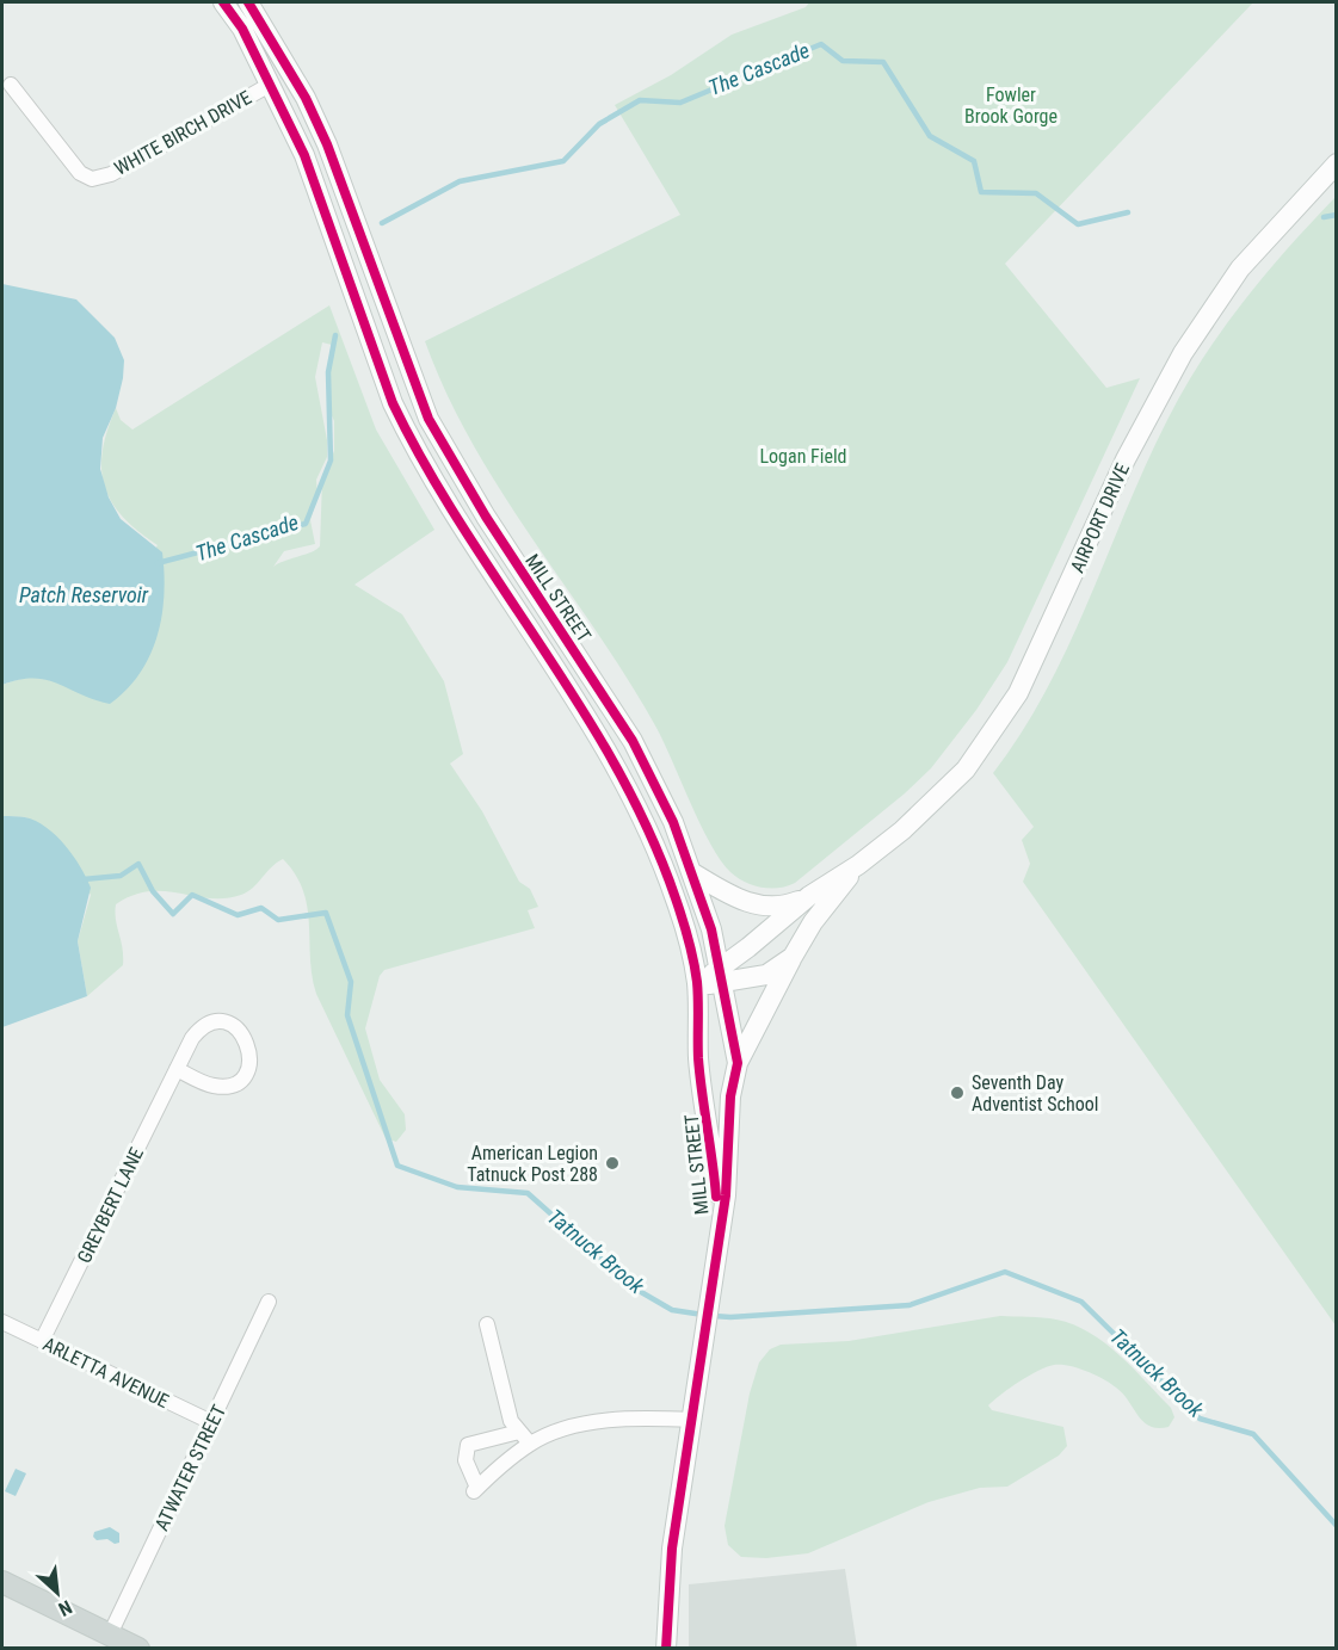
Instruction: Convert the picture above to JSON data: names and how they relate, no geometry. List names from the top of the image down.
{
  "streets": {
    "main road": ["AIRPORT DRIVE", "MILL STREET"],
    "street": [
      "WHITE BIRCH DRIVE",
      "GREYBERT LANE",
      "ARLETTA AVENUE",
      "ATWATER STREET"
    ]
  },
  "crossings": [
    ["WHITE BIRCH DRIVE", "MILL STREET"],
    ["AIRPORT DRIVE", "MILL STREET"],
    ["GREYBERT LANE", "ARLETTA AVENUE"],
    ["ARLETTA AVENUE", "ATWATER STREET"]
  ],
  "water": ["The Cascade", "Patch Reservoir", "Tatnuck Brook"],
  "parks": ["Fowler Brook Gorge", "Logan Field"],
  "places": ["Seventh Day Adventist School", "American Legion Tatnuck Post 288"],
  "north": "bottom right"
}
